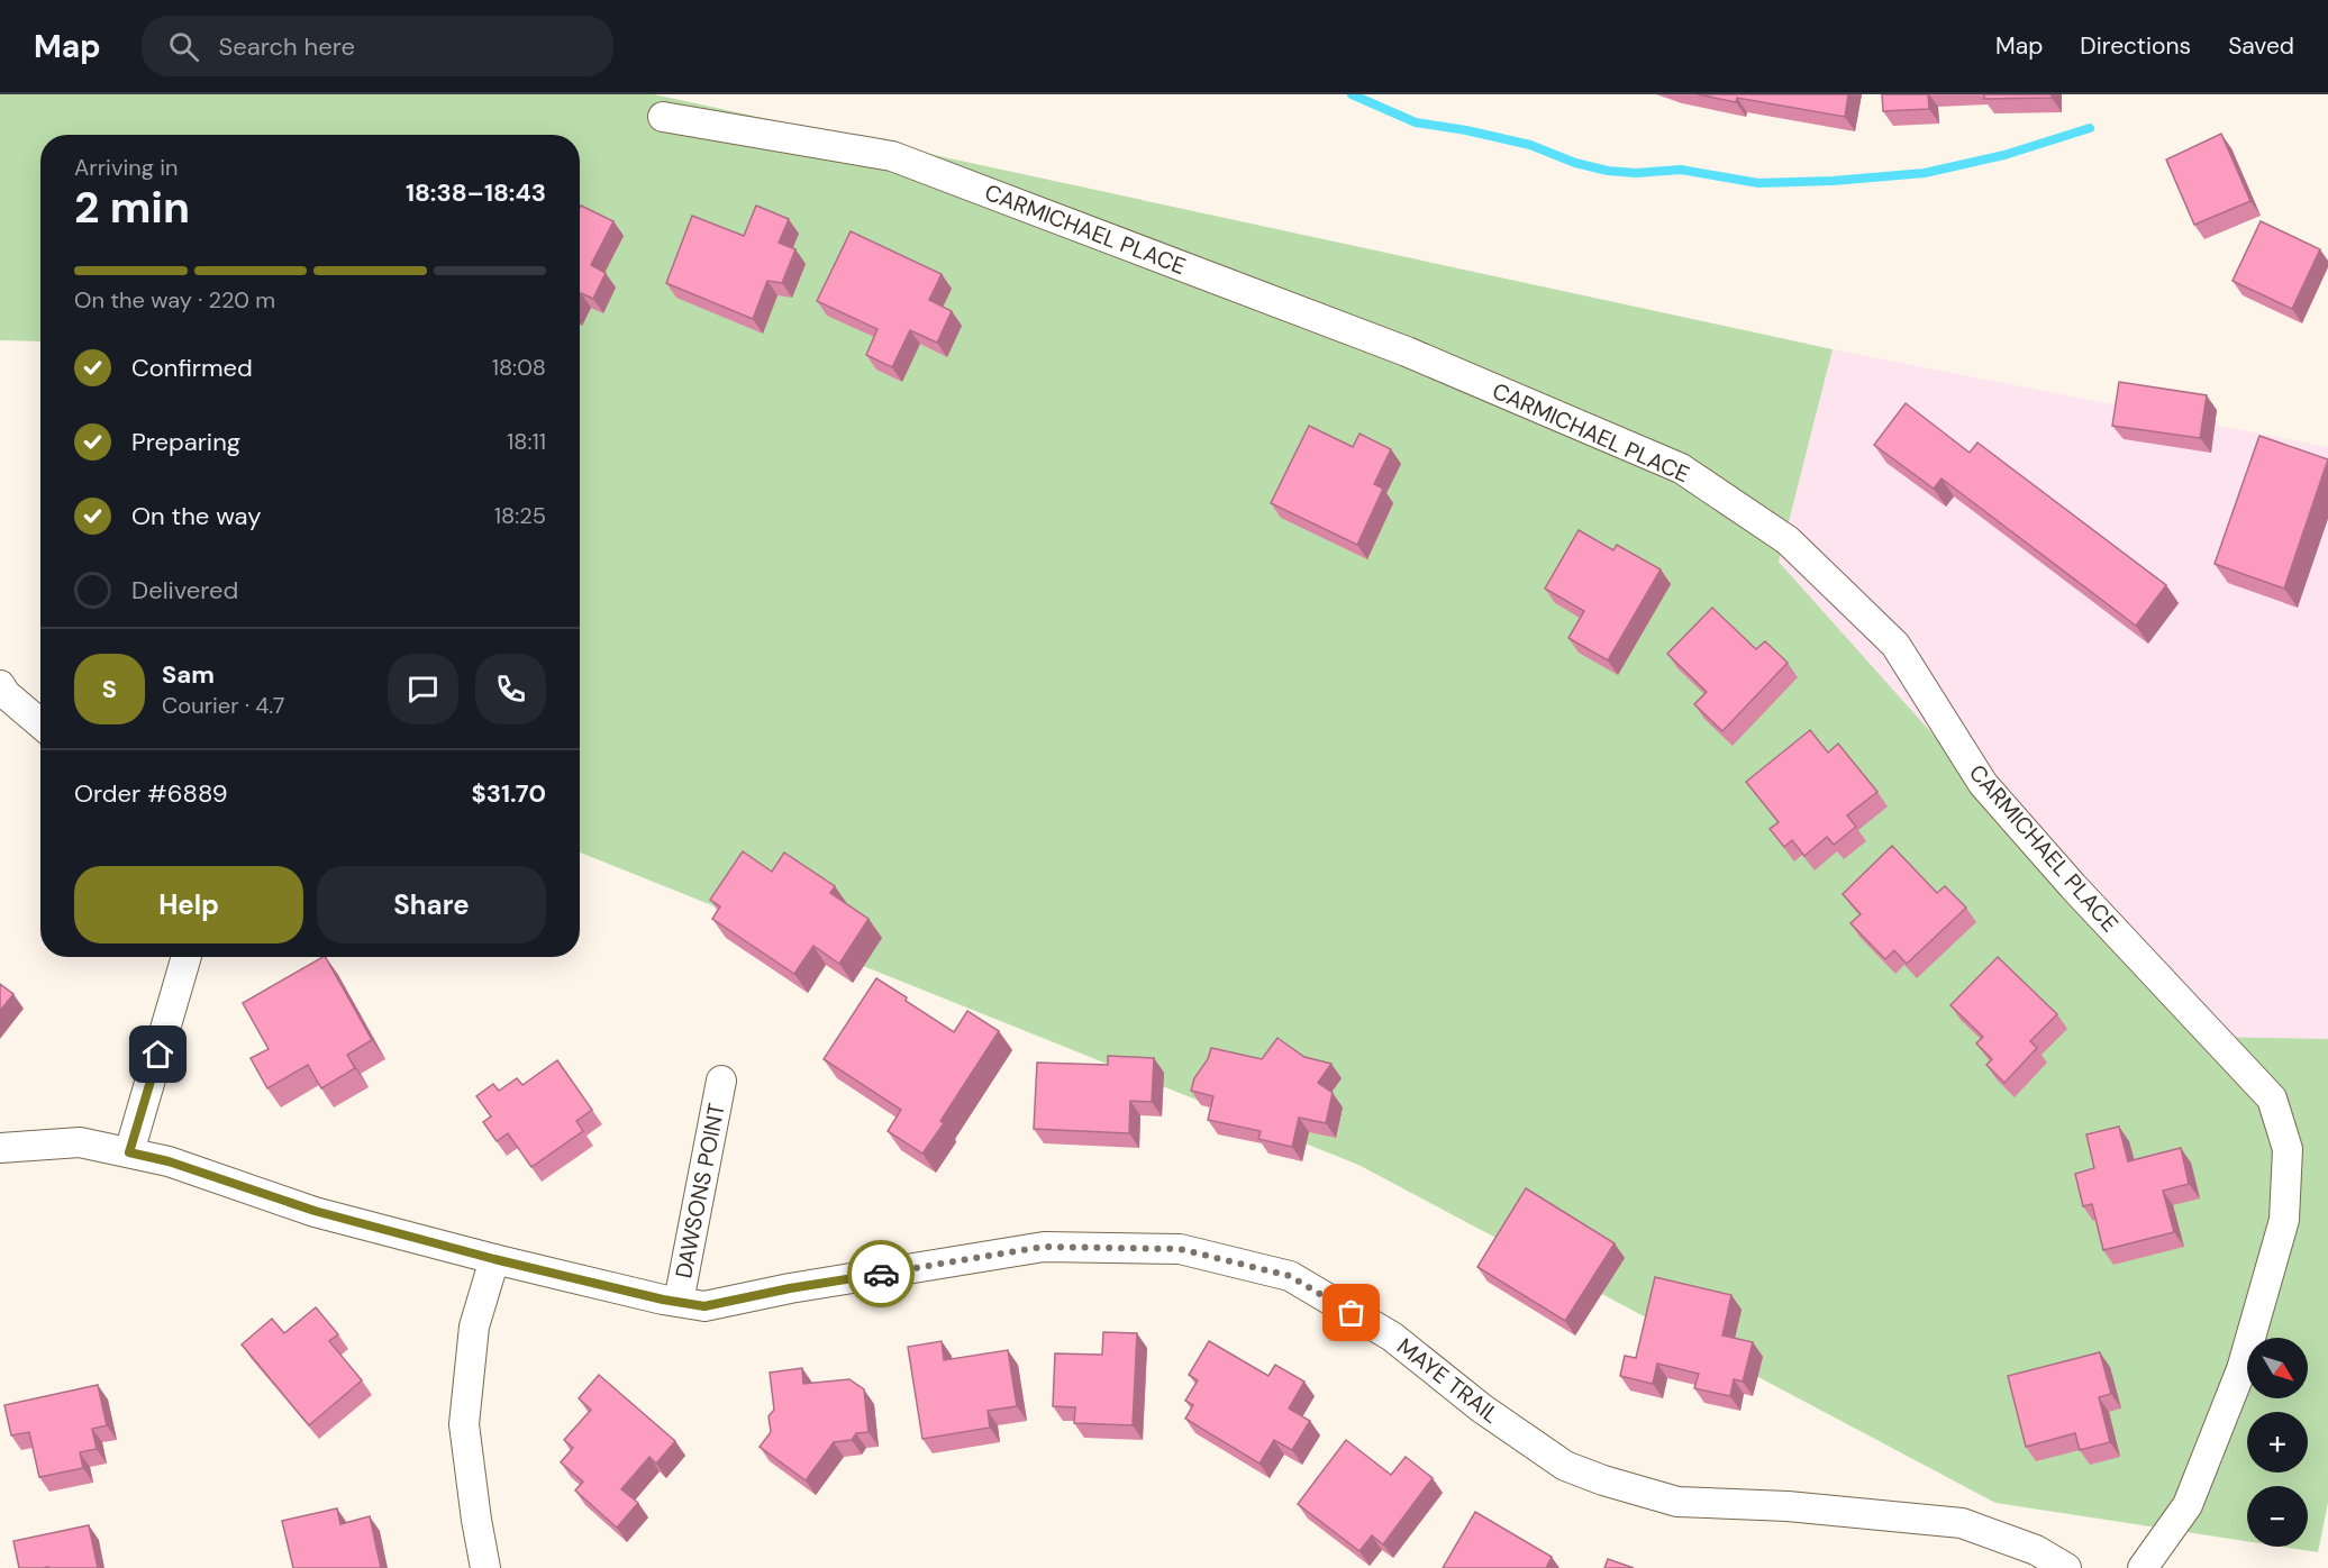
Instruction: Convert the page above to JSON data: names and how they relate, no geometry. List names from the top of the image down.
{
  "streets": {
    "street": ["CARMICHAEL PLACE", "DAWSONS POINT", "MAYE TRAIL"]
  },
  "crossings": [
    ["DAWSONS POINT", "MAYE TRAIL"]
  ],
  "north": "bottom right",
  "page": {
    "header": "Map",
    "search": "Search here",
    "nav": ["Map", "Directions", "Saved"],
    "heading": ["2 min", "Arriving in", "18:38–18:43"],
    "panel": [
      "Sam",
      "Courier · 4.7",
      "Order #6889",
      "$31.70"
    ],
    "bar": "On the way · 220 m",
    "list": [
      ["Confirmed", "18:08"],
      ["Preparing", "18:11"],
      ["On the way", "18:25"],
      "Delivered"
    ],
    "round": "S",
    "buttons": ["Help", "Share"],
    "map_buttons": ["+", "−"]
  }
}
